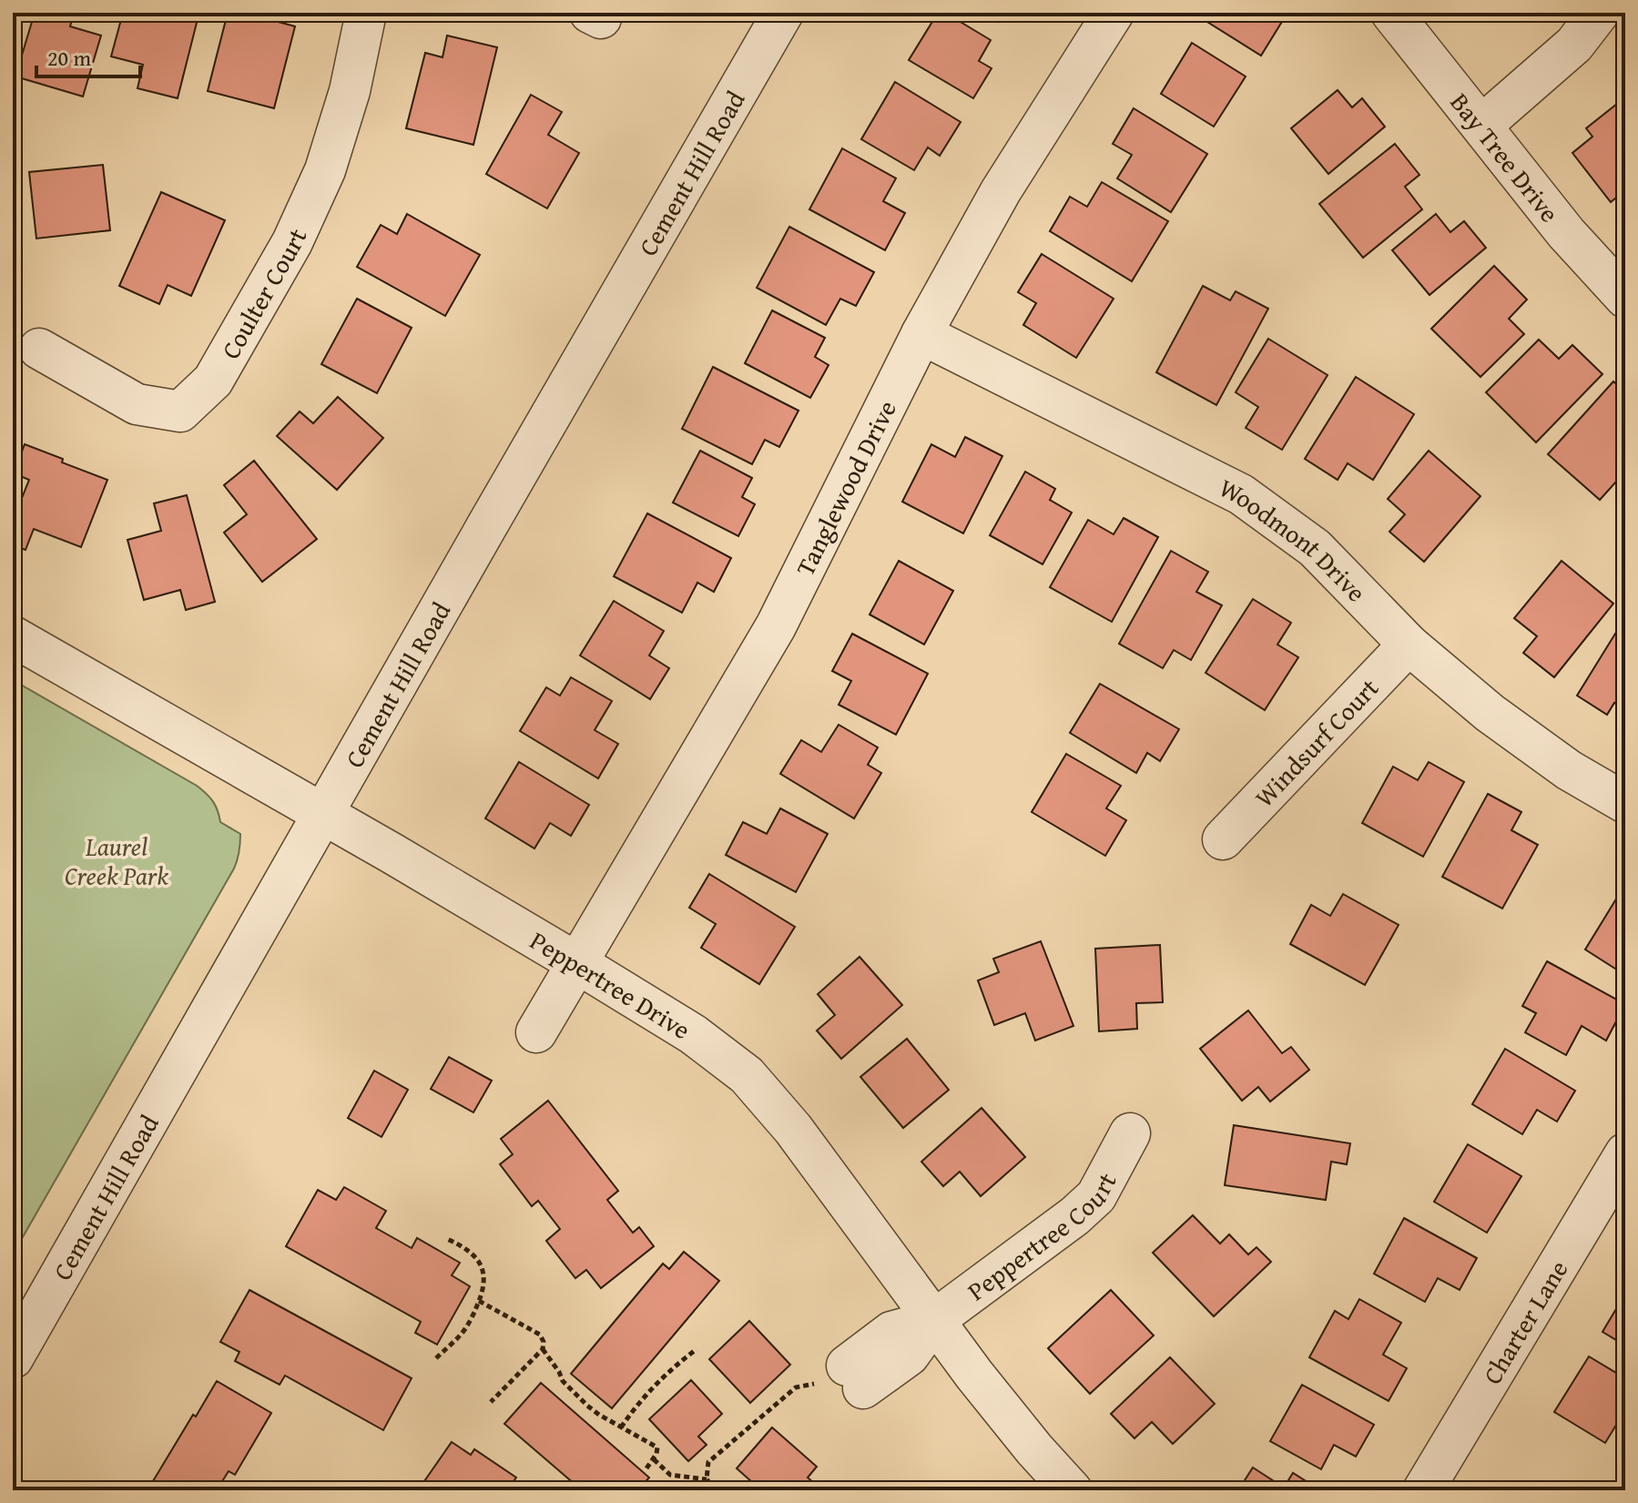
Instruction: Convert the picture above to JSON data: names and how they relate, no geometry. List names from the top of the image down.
{
  "streets": {
    "street": [
      "Bay Tree Drive",
      "Cement Hill Road",
      "Coulter Court",
      "Tanglewood Drive",
      "Woodmont Drive",
      "Windsurf Court",
      "Peppertree Drive",
      "Peppertree Court",
      "Charter Lane"
    ]
  },
  "crossings": [
    ["Cement Hill Road", "Peppertree Drive"],
    ["Tanglewood Drive", "Woodmont Drive"],
    ["Tanglewood Drive", "Peppertree Drive"],
    ["Woodmont Drive", "Windsurf Court"],
    ["Peppertree Drive", "Peppertree Court"]
  ],
  "parks": ["Laurel Creek Park"],
  "scale_bar": "20 m"
}
